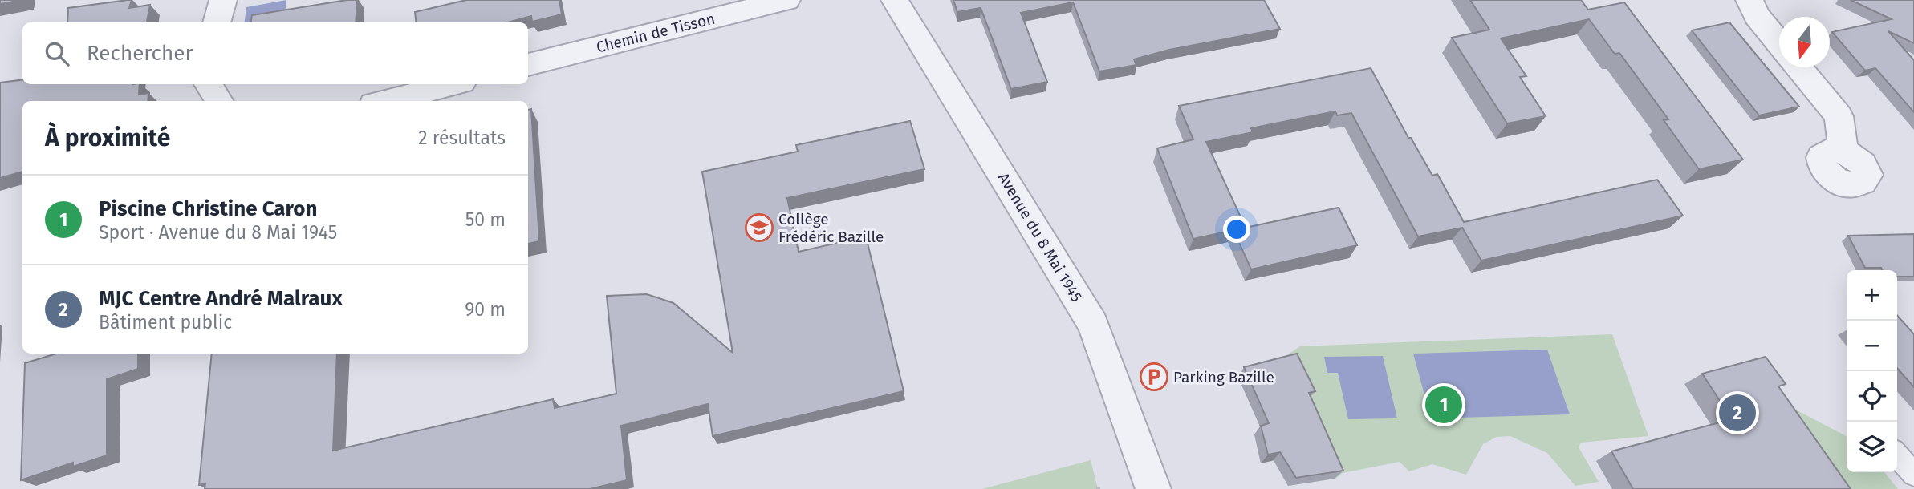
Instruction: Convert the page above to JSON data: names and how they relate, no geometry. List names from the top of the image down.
{
  "streets": {
    "street": ["Chemin de Tisson", "Avenue du 8 Mai 1945"]
  },
  "places": {
    "school or university": ["Collège Frédéric Bazille"],
    "parking": ["Parking Bazille"]
  },
  "north": "bottom",
  "page": {
    "search": "Rechercher",
    "heading": ["À proximité", "2 résultats"],
    "list": [
      {
        "mark": "1",
        "name": "Piscine Christine Caron",
        "note": "Sport · Avenue du 8 Mai 1945",
        "value": "50 m"
      },
      {
        "mark": "2",
        "name": "MJC Centre André Malraux",
        "note": "Bâtiment public",
        "value": "90 m"
      }
    ],
    "map_buttons": ["+", "−"],
    "pins": ["1", "2"]
  }
}
